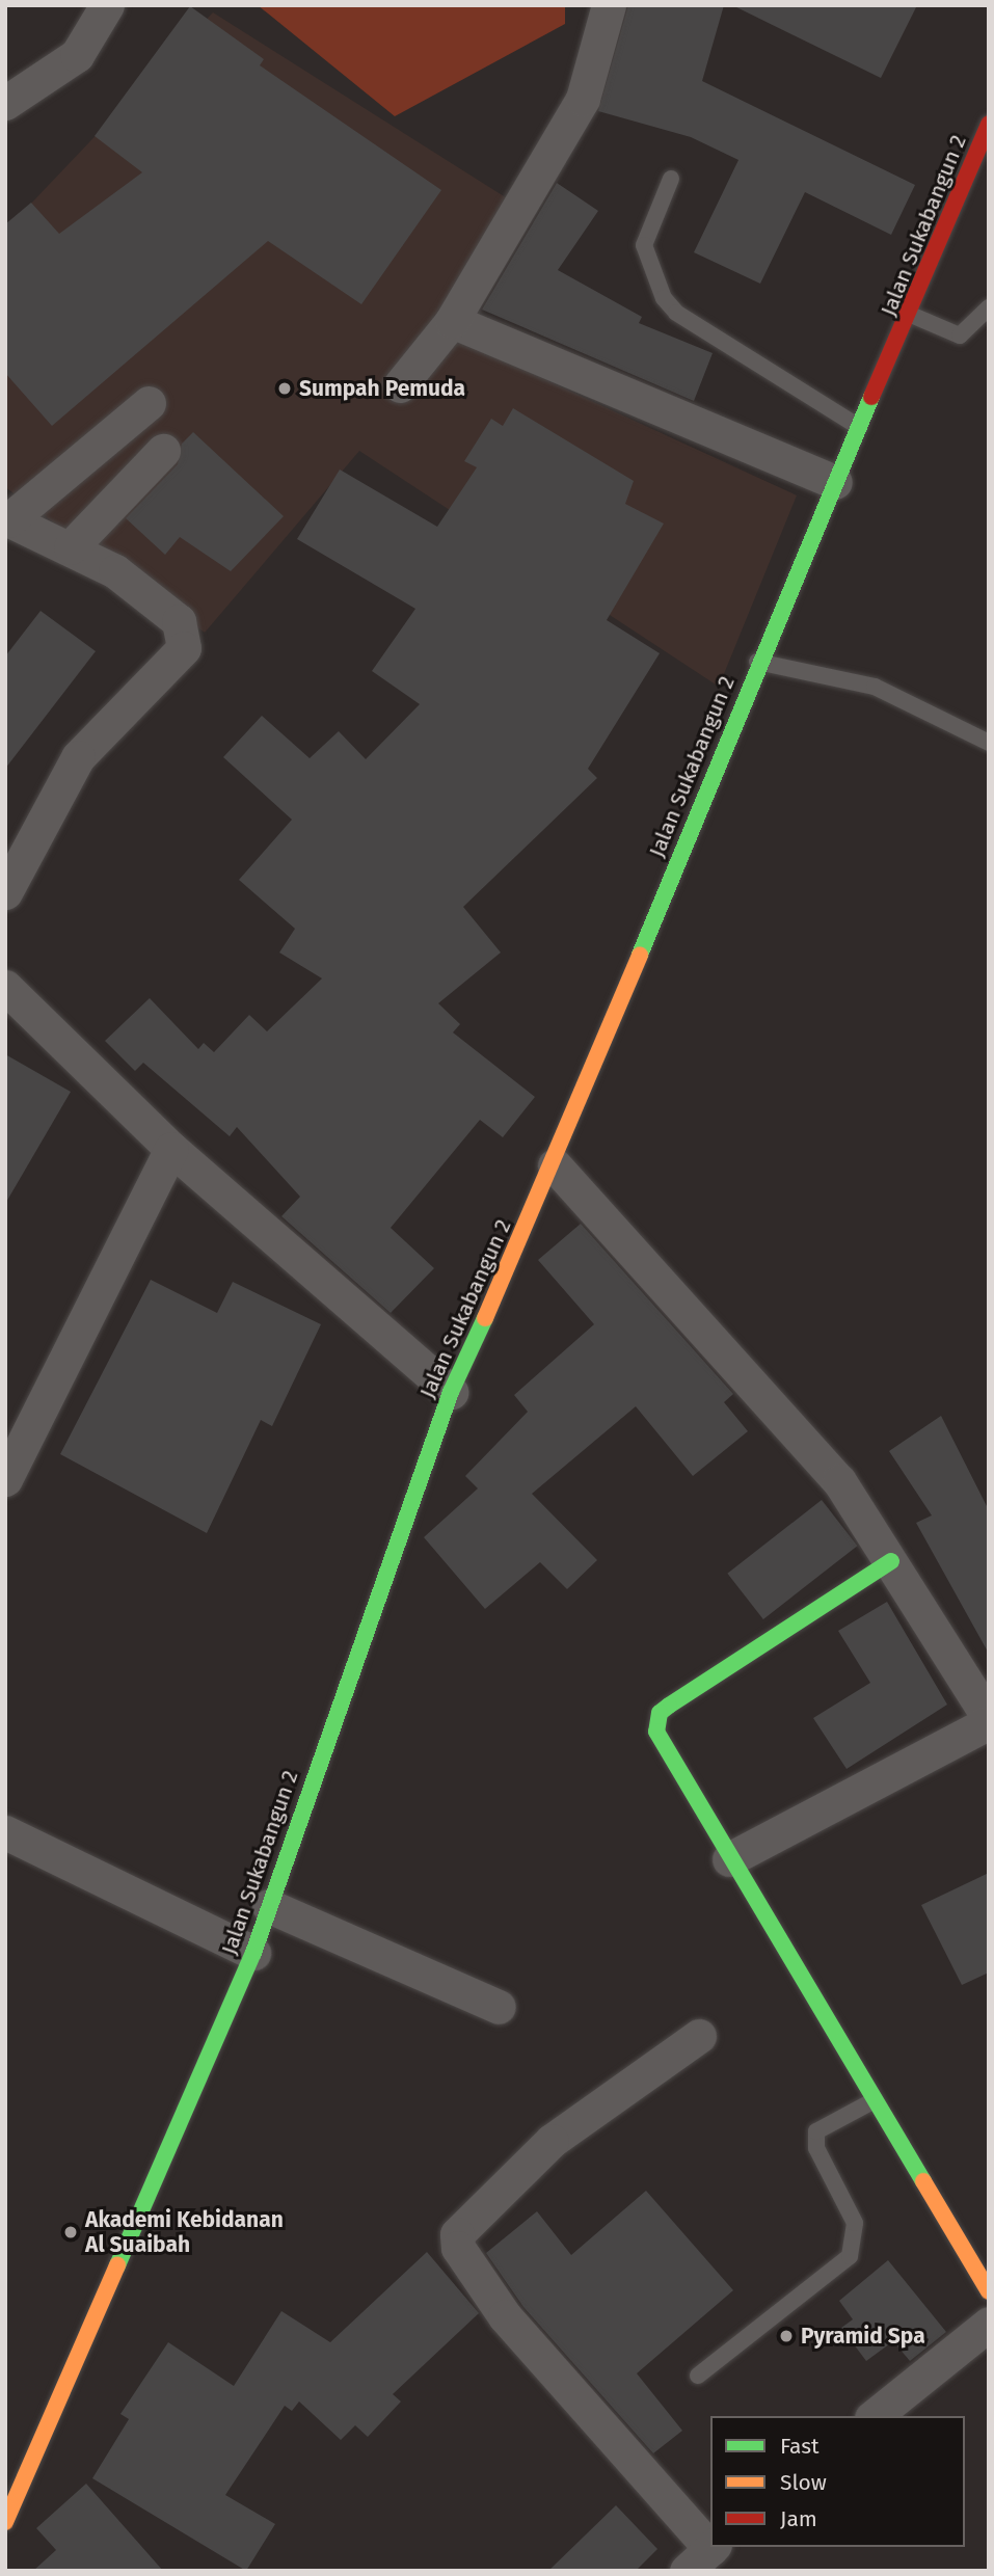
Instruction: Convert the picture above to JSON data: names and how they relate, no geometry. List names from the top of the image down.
{
  "streets": {
    "street": ["Jalan Sukabangun 2"]
  },
  "places": ["Sumpah Pemuda", "Akademi Kebidanan Al Suaibah", "Pyramid Spa"],
  "legend": ["Fast", "Slow", "Jam"]
}
